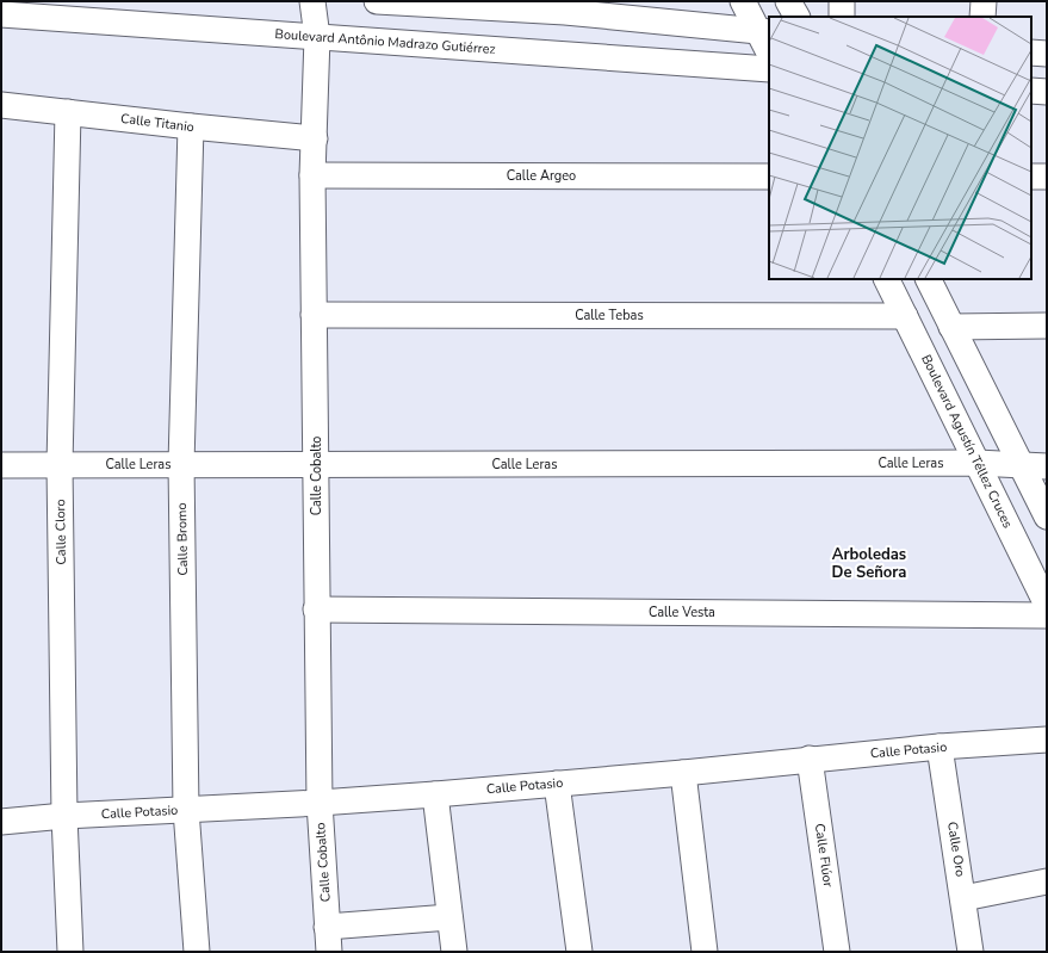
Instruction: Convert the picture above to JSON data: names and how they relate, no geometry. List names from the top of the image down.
{
  "streets": {
    "street": [
      "Boulevard Antônio Madrazo Gutiérrez",
      "Calle Titanio",
      "Calle Argeo",
      "Calle Tebas",
      "Boulevard Agustín Téllez Cruces",
      "Calle Leras",
      "Calle Cobalto",
      "Calle Cloro",
      "Calle Bromo",
      "Calle Vesta",
      "Calle Potasio",
      "Calle Oro",
      "Calle Flúor"
    ]
  },
  "crossings": [
    ["Boulevard Antônio Madrazo Gutiérrez", "Calle Cobalto"],
    ["Calle Titanio", "Calle Cobalto"],
    ["Calle Titanio", "Calle Cloro"],
    ["Calle Titanio", "Calle Bromo"],
    ["Calle Argeo", "Calle Cobalto"],
    ["Calle Tebas", "Boulevard Agustín Téllez Cruces"],
    ["Calle Tebas", "Calle Cobalto"],
    ["Boulevard Agustín Téllez Cruces", "Calle Leras"],
    ["Calle Leras", "Calle Cobalto"],
    ["Calle Leras", "Calle Cloro"],
    ["Calle Leras", "Calle Bromo"],
    ["Calle Cobalto", "Calle Vesta"],
    ["Calle Cobalto", "Calle Potasio"],
    ["Calle Cloro", "Calle Potasio"],
    ["Calle Bromo", "Calle Potasio"],
    ["Calle Potasio", "Calle Oro"],
    ["Calle Potasio", "Calle Flúor"]
  ],
  "districts": ["Arboledas De Señora"]
}
